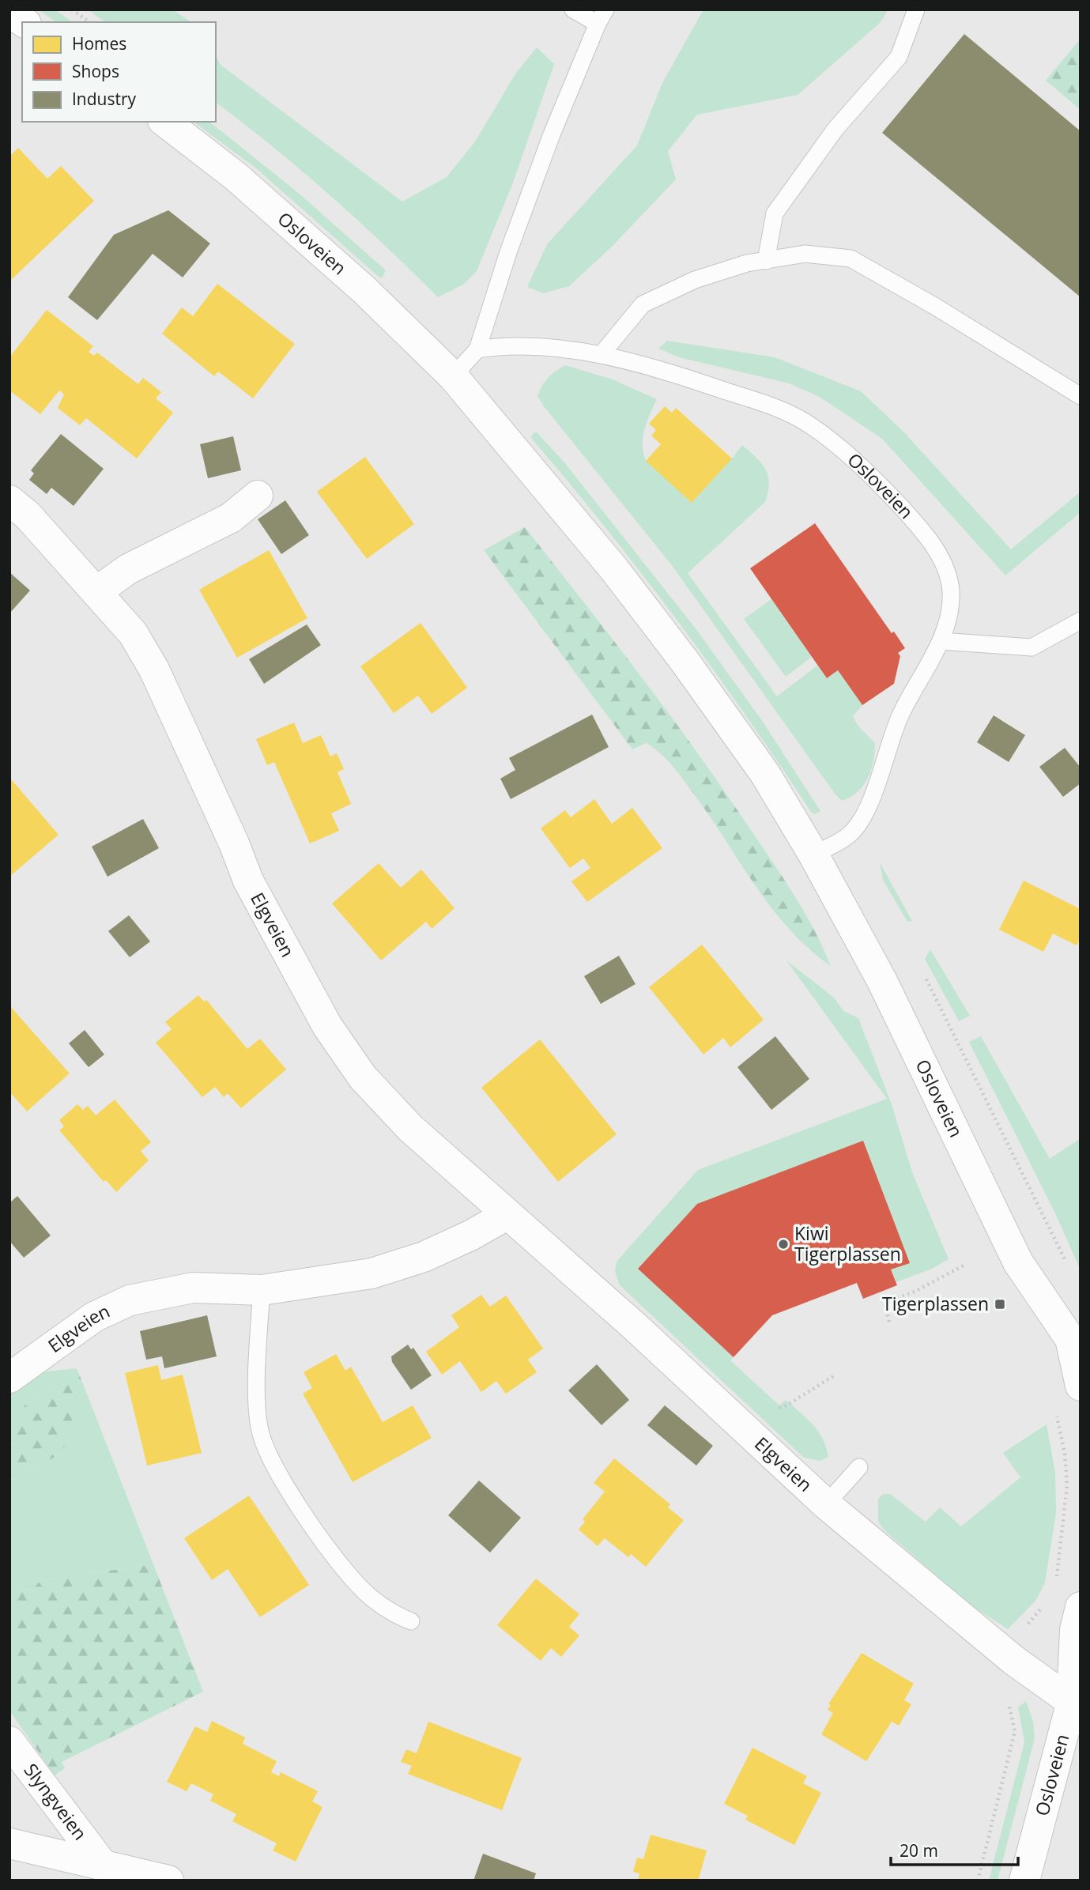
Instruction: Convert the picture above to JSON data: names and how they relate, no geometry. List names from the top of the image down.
{
  "streets": {
    "street": ["Osloveien", "Elgveien", "Slyngveien"]
  },
  "crossings": [
    ["Osloveien", "Elgveien"]
  ],
  "places": {
    "other": ["Kiwi Tigerplassen"],
    "transit": ["Tigerplassen"]
  },
  "legend": ["Homes", "Shops", "Industry"],
  "scale_bar": "20 m"
}
